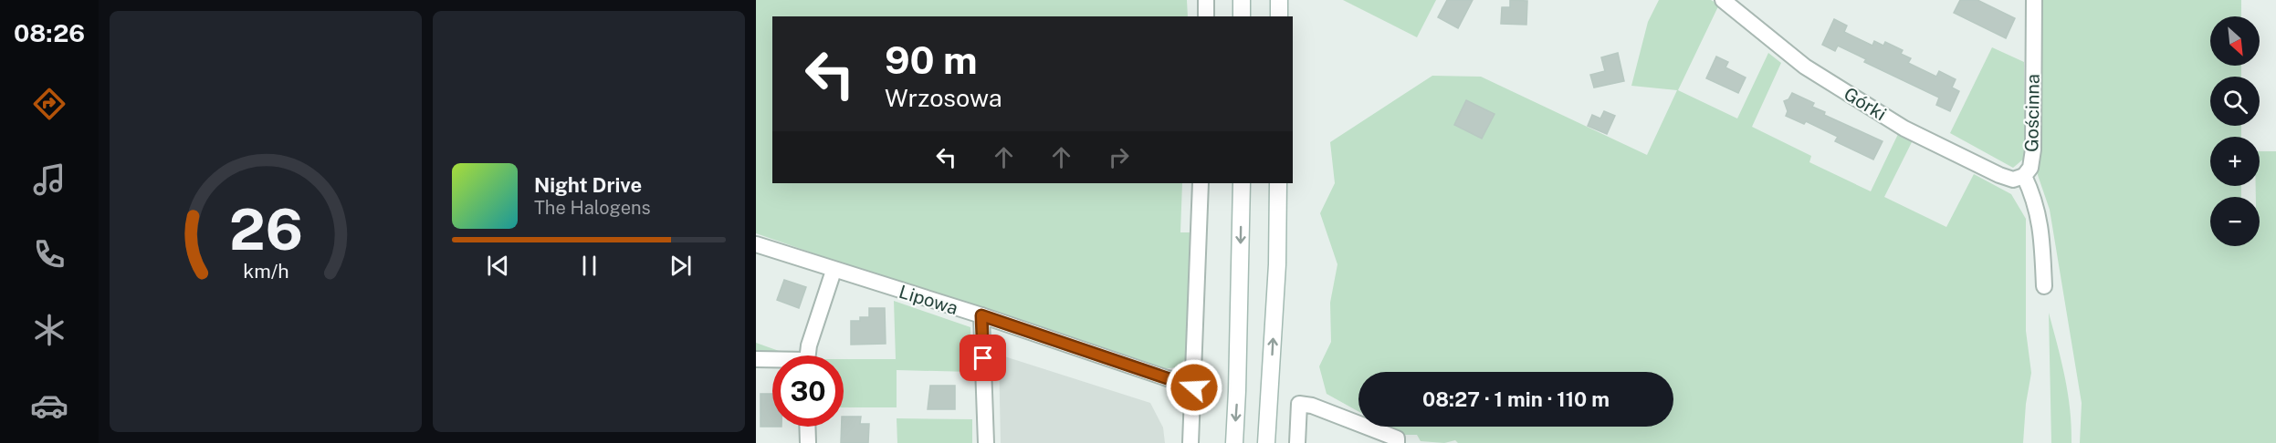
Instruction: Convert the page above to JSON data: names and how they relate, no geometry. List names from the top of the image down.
{
  "streets": {
    "street": ["Górki", "Gościnna", "Lipowa"]
  },
  "crossings": [
    ["Górki", "Gościnna"]
  ],
  "north": "bottom right",
  "page": {
    "tabs": "08:26",
    "map_buttons": ["+", "−"],
    "turn": ["90 m", "Wrzosowa"],
    "song": ["Night Drive", "The Halogens"],
    "limit": "30",
    "trip": "08:27 · 1 min · 110 m",
    "gauge": ["26", "km/h"]
  }
}
